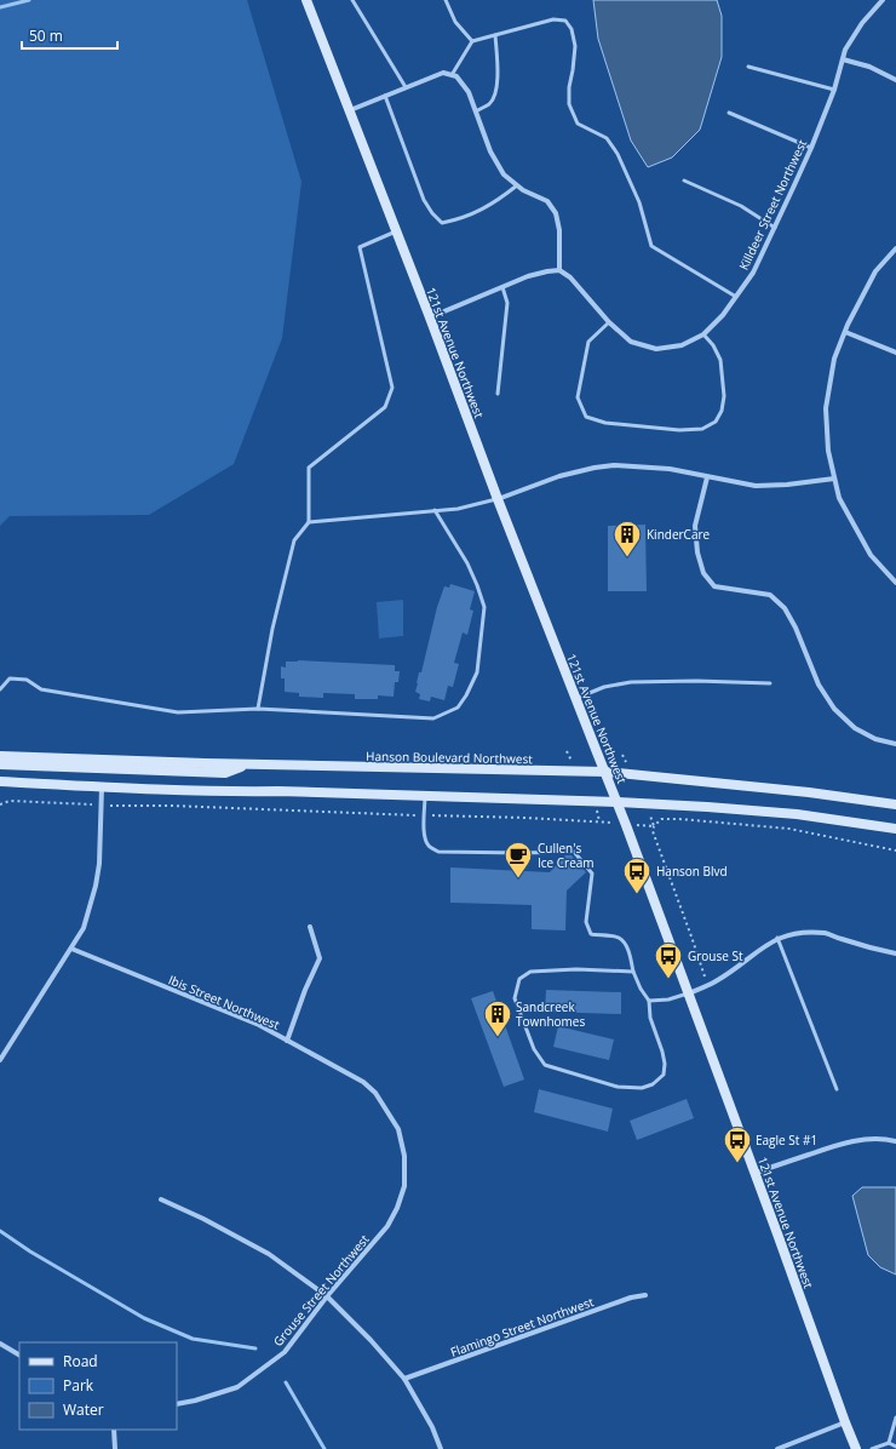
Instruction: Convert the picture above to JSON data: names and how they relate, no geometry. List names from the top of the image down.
{
  "streets": {
    "main road": ["121st Avenue Northwest", "Hanson Boulevard Northwest"],
    "street": [
      "Killdeer Street Northwest",
      "Ibis Street Northwest",
      "Grouse Street Northwest",
      "Flamingo Street Northwest"
    ]
  },
  "crossings": [
    ["121st Avenue Northwest", "Hanson Boulevard Northwest"],
    ["Ibis Street Northwest", "Grouse Street Northwest"]
  ],
  "places": {
    "building": ["KinderCare", "Sandcreek Townhomes"],
    "cafe": ["Cullen's Ice Cream"],
    "bus stop": ["Hanson Blvd", "Grouse St", "Eagle St #1"]
  },
  "legend": ["Road", "Park", "Water"],
  "scale_bar": "50 m"
}
